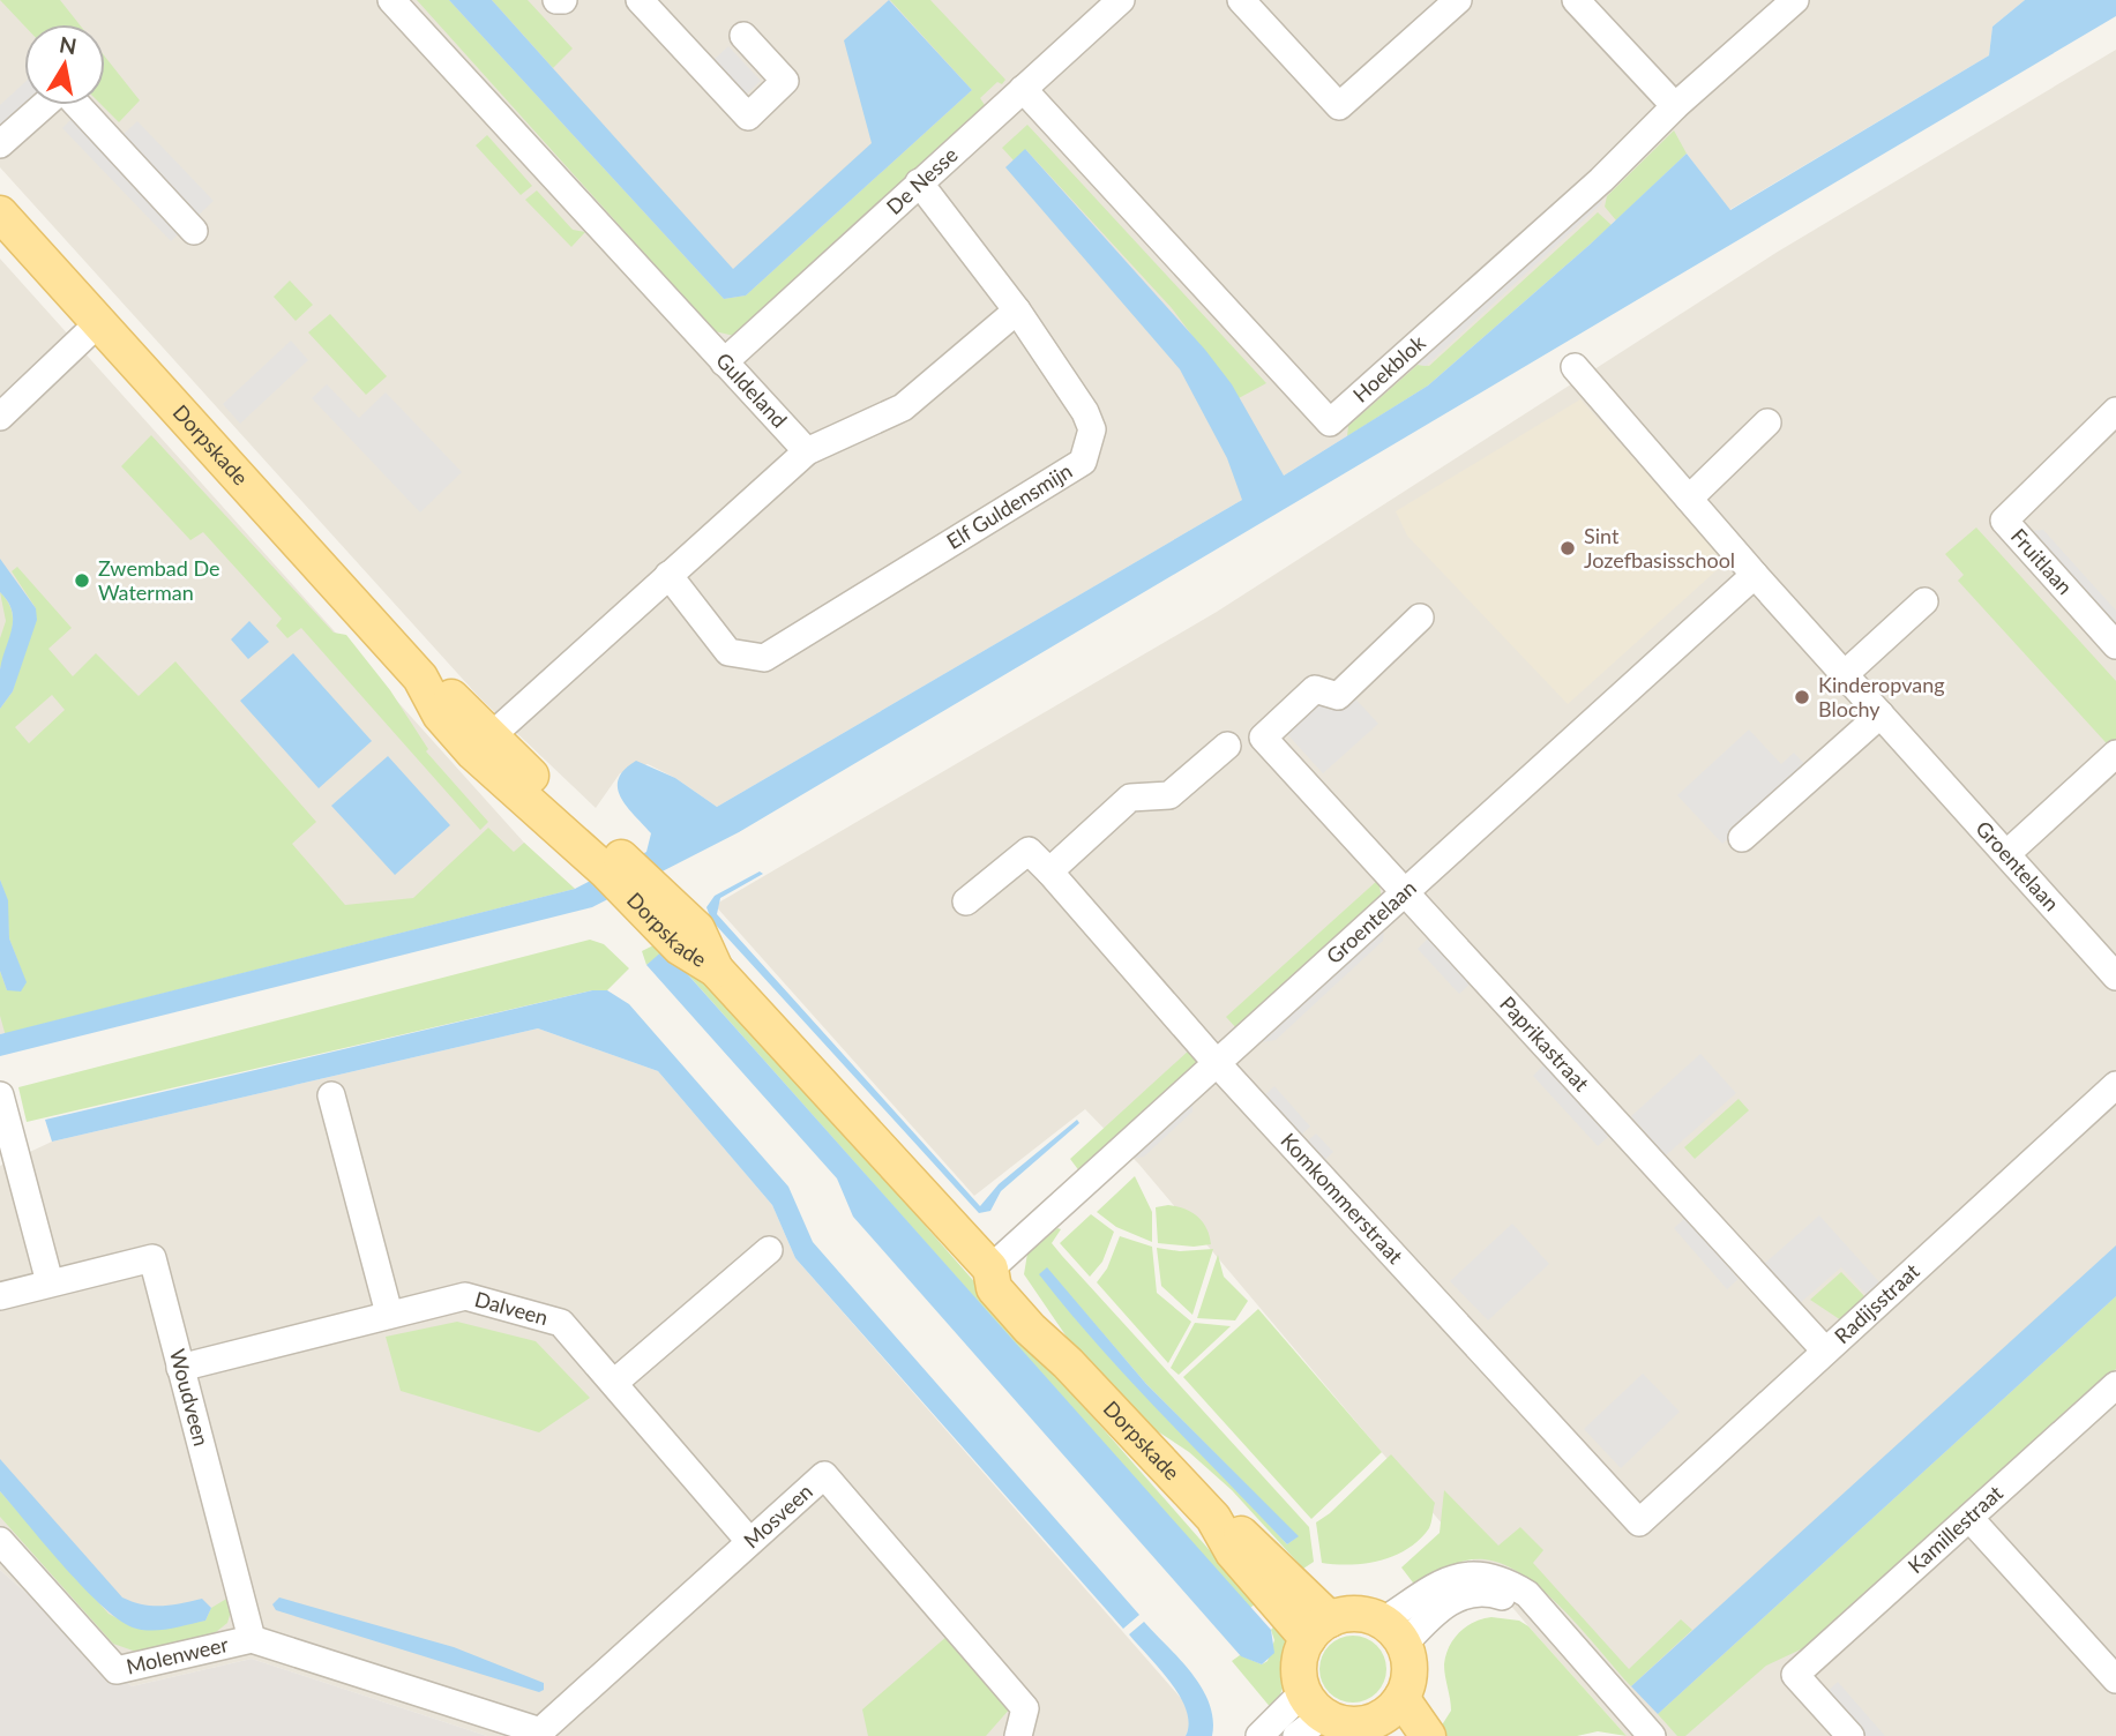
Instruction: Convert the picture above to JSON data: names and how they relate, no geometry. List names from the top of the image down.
{
  "streets": {
    "main road": ["Dorpskade"],
    "street": [
      "De Nesse",
      "Hoekblok",
      "Guldeland",
      "Elf Guldensmijn",
      "Fruitlaan",
      "Groentelaan",
      "Paprikastraat",
      "Komkommerstraat",
      "Radijsstraat",
      "Dalveen",
      "Woudveen",
      "Mosveen",
      "Kamillestraat",
      "Molenweer"
    ]
  },
  "crossings": [
    ["De Nesse", "Hoekblok"],
    ["De Nesse", "Guldeland"],
    ["De Nesse", "Elf Guldensmijn"],
    ["Dorpskade", "Groentelaan"],
    ["Groentelaan", "Paprikastraat"],
    ["Groentelaan", "Komkommerstraat"],
    ["Paprikastraat", "Radijsstraat"],
    ["Komkommerstraat", "Radijsstraat"],
    ["Dalveen", "Woudveen"],
    ["Dalveen", "Mosveen"],
    ["Woudveen", "Molenweer"],
    ["Mosveen", "Molenweer"]
  ],
  "places": ["Sint Jozefbasisschool", "Zwembad De Waterman", "Kinderopvang Blochy"],
  "north": "top"
}
